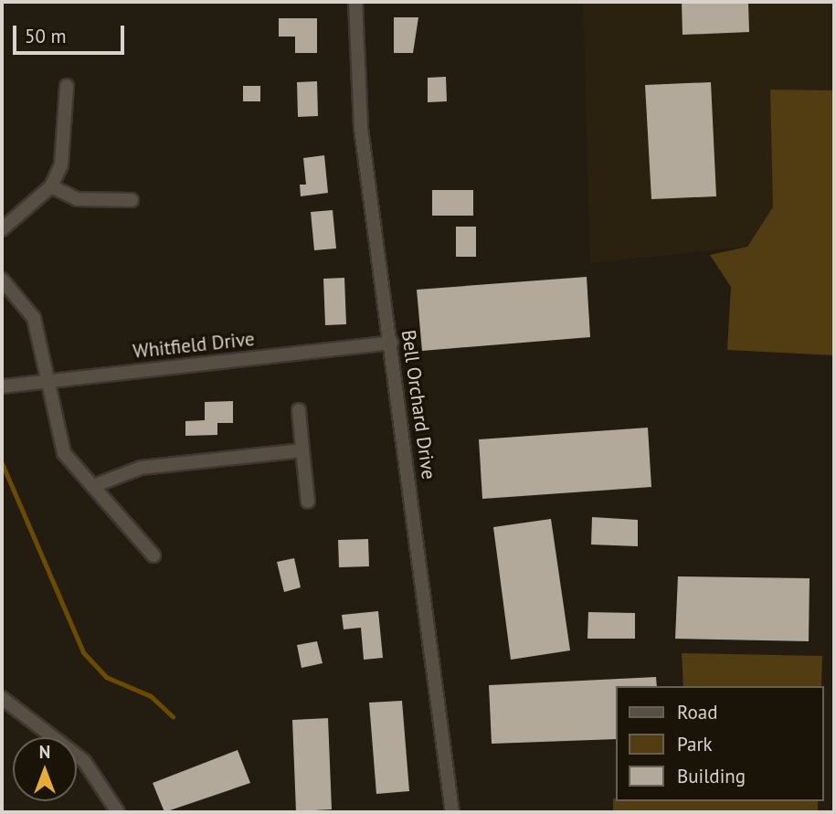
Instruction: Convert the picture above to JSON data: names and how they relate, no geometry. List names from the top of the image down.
{
  "streets": {
    "street": ["Whitfield Drive", "Bell Orchard Drive"]
  },
  "crossings": [
    ["Whitfield Drive", "Bell Orchard Drive"]
  ],
  "legend": ["Road", "Park", "Building"],
  "scale_bar": "50 m",
  "north": "top"
}
